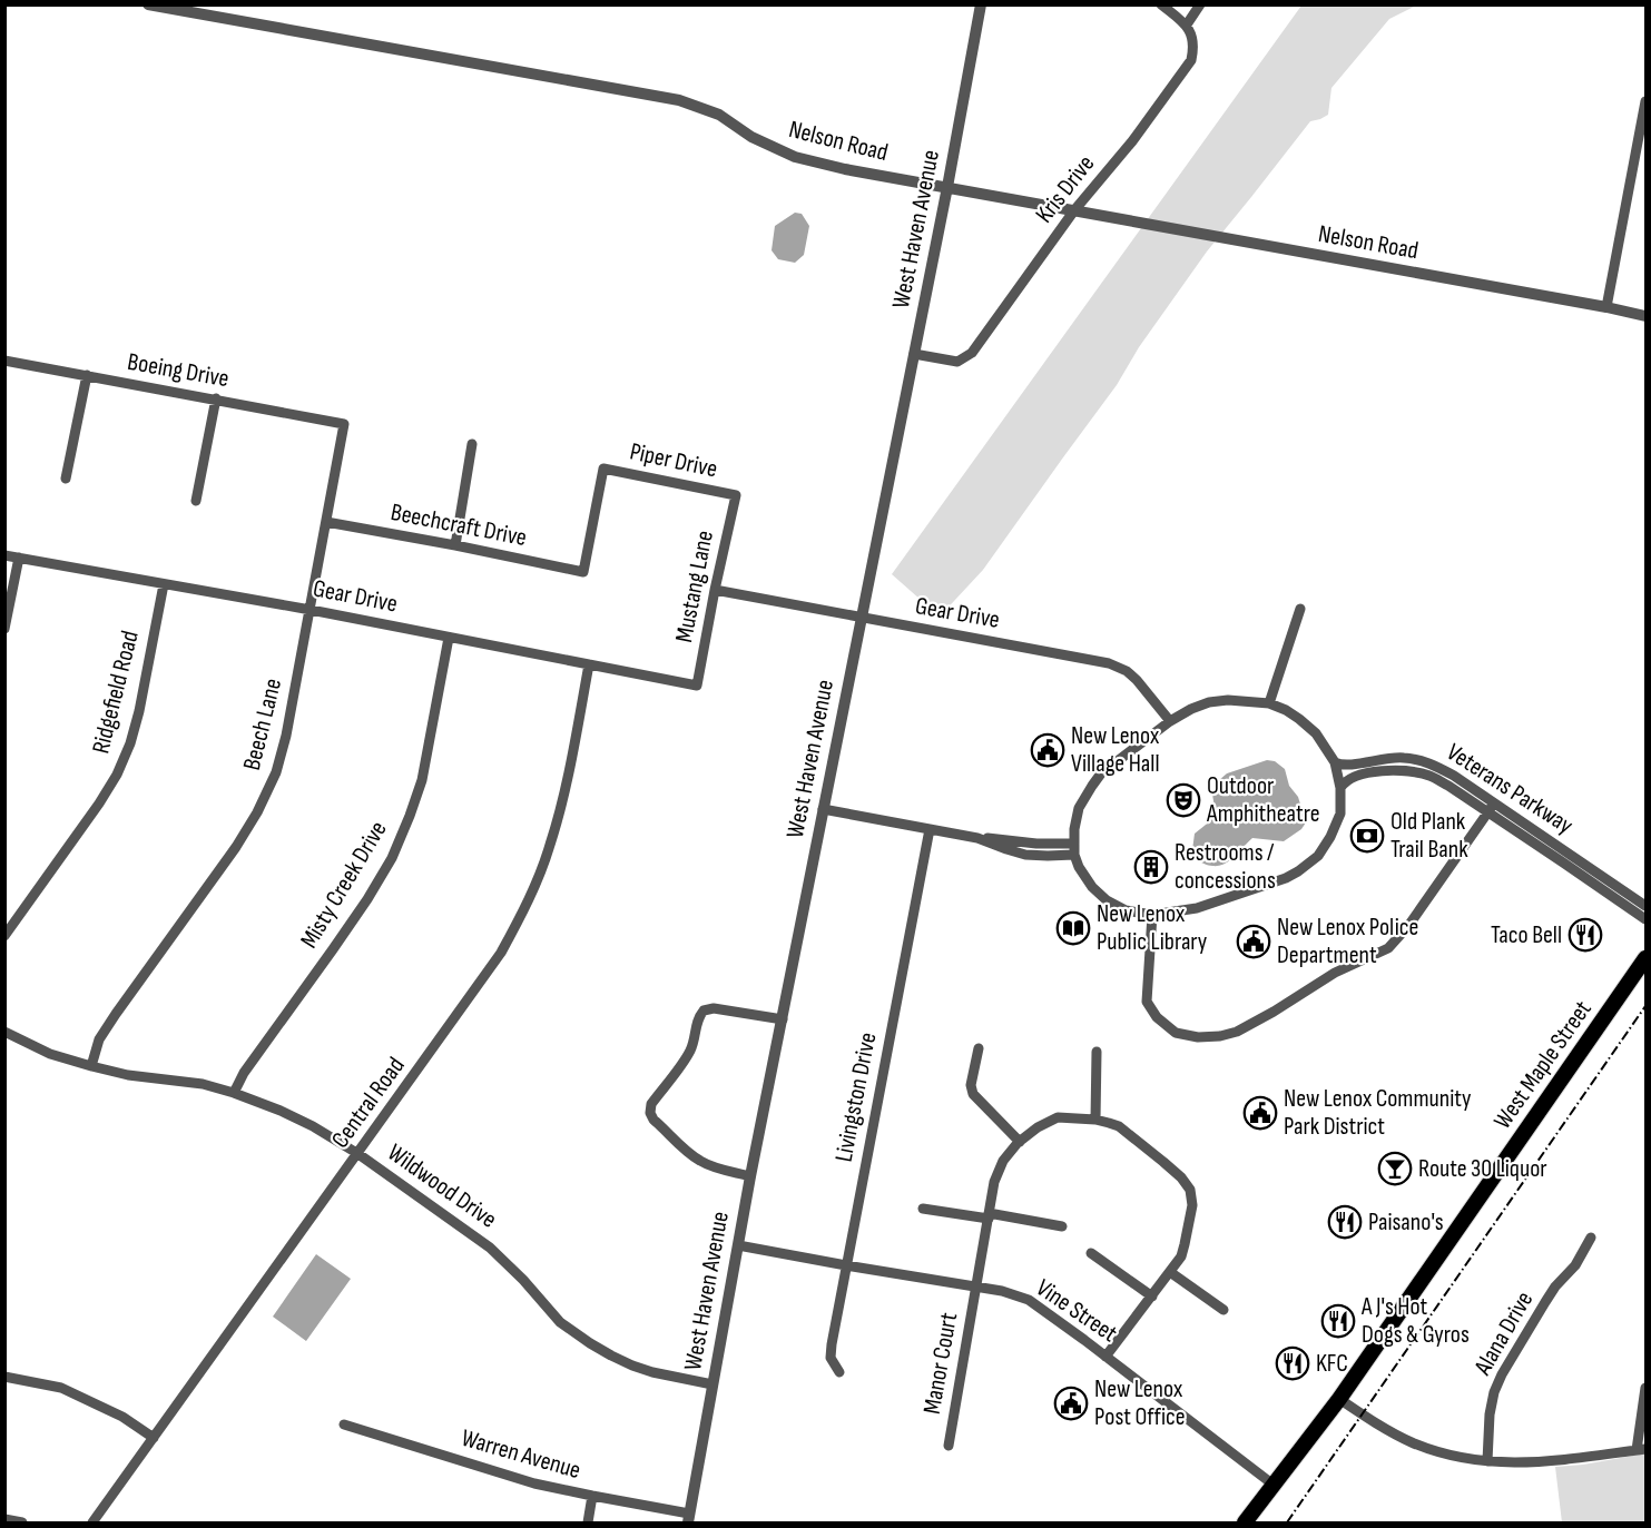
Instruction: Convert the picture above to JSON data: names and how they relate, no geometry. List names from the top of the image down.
{
  "streets": {
    "main road": ["West Maple Street"],
    "street": [
      "Nelson Road",
      "Kris Drive",
      "West Haven Avenue",
      "Boeing Drive",
      "Piper Drive",
      "Beechcraft Drive",
      "Mustang Lane",
      "Gear Drive",
      "Ridgefield Road",
      "Beech Lane",
      "Veterans Parkway",
      "Misty Creek Drive",
      "Livingston Drive",
      "Central Road",
      "Wildwood Drive",
      "Vine Street",
      "Alana Drive",
      "Manor Court",
      "Warren Avenue"
    ]
  },
  "crossings": [
    ["Nelson Road", "Kris Drive"],
    ["Nelson Road", "West Haven Avenue"],
    ["Kris Drive", "West Haven Avenue"],
    ["West Haven Avenue", "Gear Drive"],
    ["West Haven Avenue", "Wildwood Drive"],
    ["West Haven Avenue", "Vine Street"],
    ["West Haven Avenue", "Warren Avenue"],
    ["Boeing Drive", "Beech Lane"],
    ["Piper Drive", "Beechcraft Drive"],
    ["Piper Drive", "Mustang Lane"],
    ["Beechcraft Drive", "Beech Lane"],
    ["Mustang Lane", "Gear Drive"],
    ["Gear Drive", "Ridgefield Road"],
    ["Gear Drive", "Beech Lane"],
    ["Gear Drive", "Misty Creek Drive"],
    ["Gear Drive", "Central Road"],
    ["Beech Lane", "Wildwood Drive"],
    ["Misty Creek Drive", "Wildwood Drive"],
    ["West Maple Street", "Vine Street"],
    ["Livingston Drive", "Vine Street"],
    ["Central Road", "Wildwood Drive"],
    ["Vine Street", "Manor Court"]
  ],
  "places": {
    "public building": [
      "New Lenox Village Hall",
      "New Lenox Police Department",
      "New Lenox Community Park District",
      "New Lenox Post Office"
    ],
    "theatre": ["Outdoor Amphitheatre"],
    "bank": ["Old Plank Trail Bank"],
    "building": ["Restrooms / concessions"],
    "library": ["New Lenox Public Library"],
    "restaurant": [
      "Taco Bell",
      "Paisano's",
      "A J's Hot Dogs & Gyros",
      "KFC"
    ],
    "bar": ["Route 30 Liquor"]
  }
}
